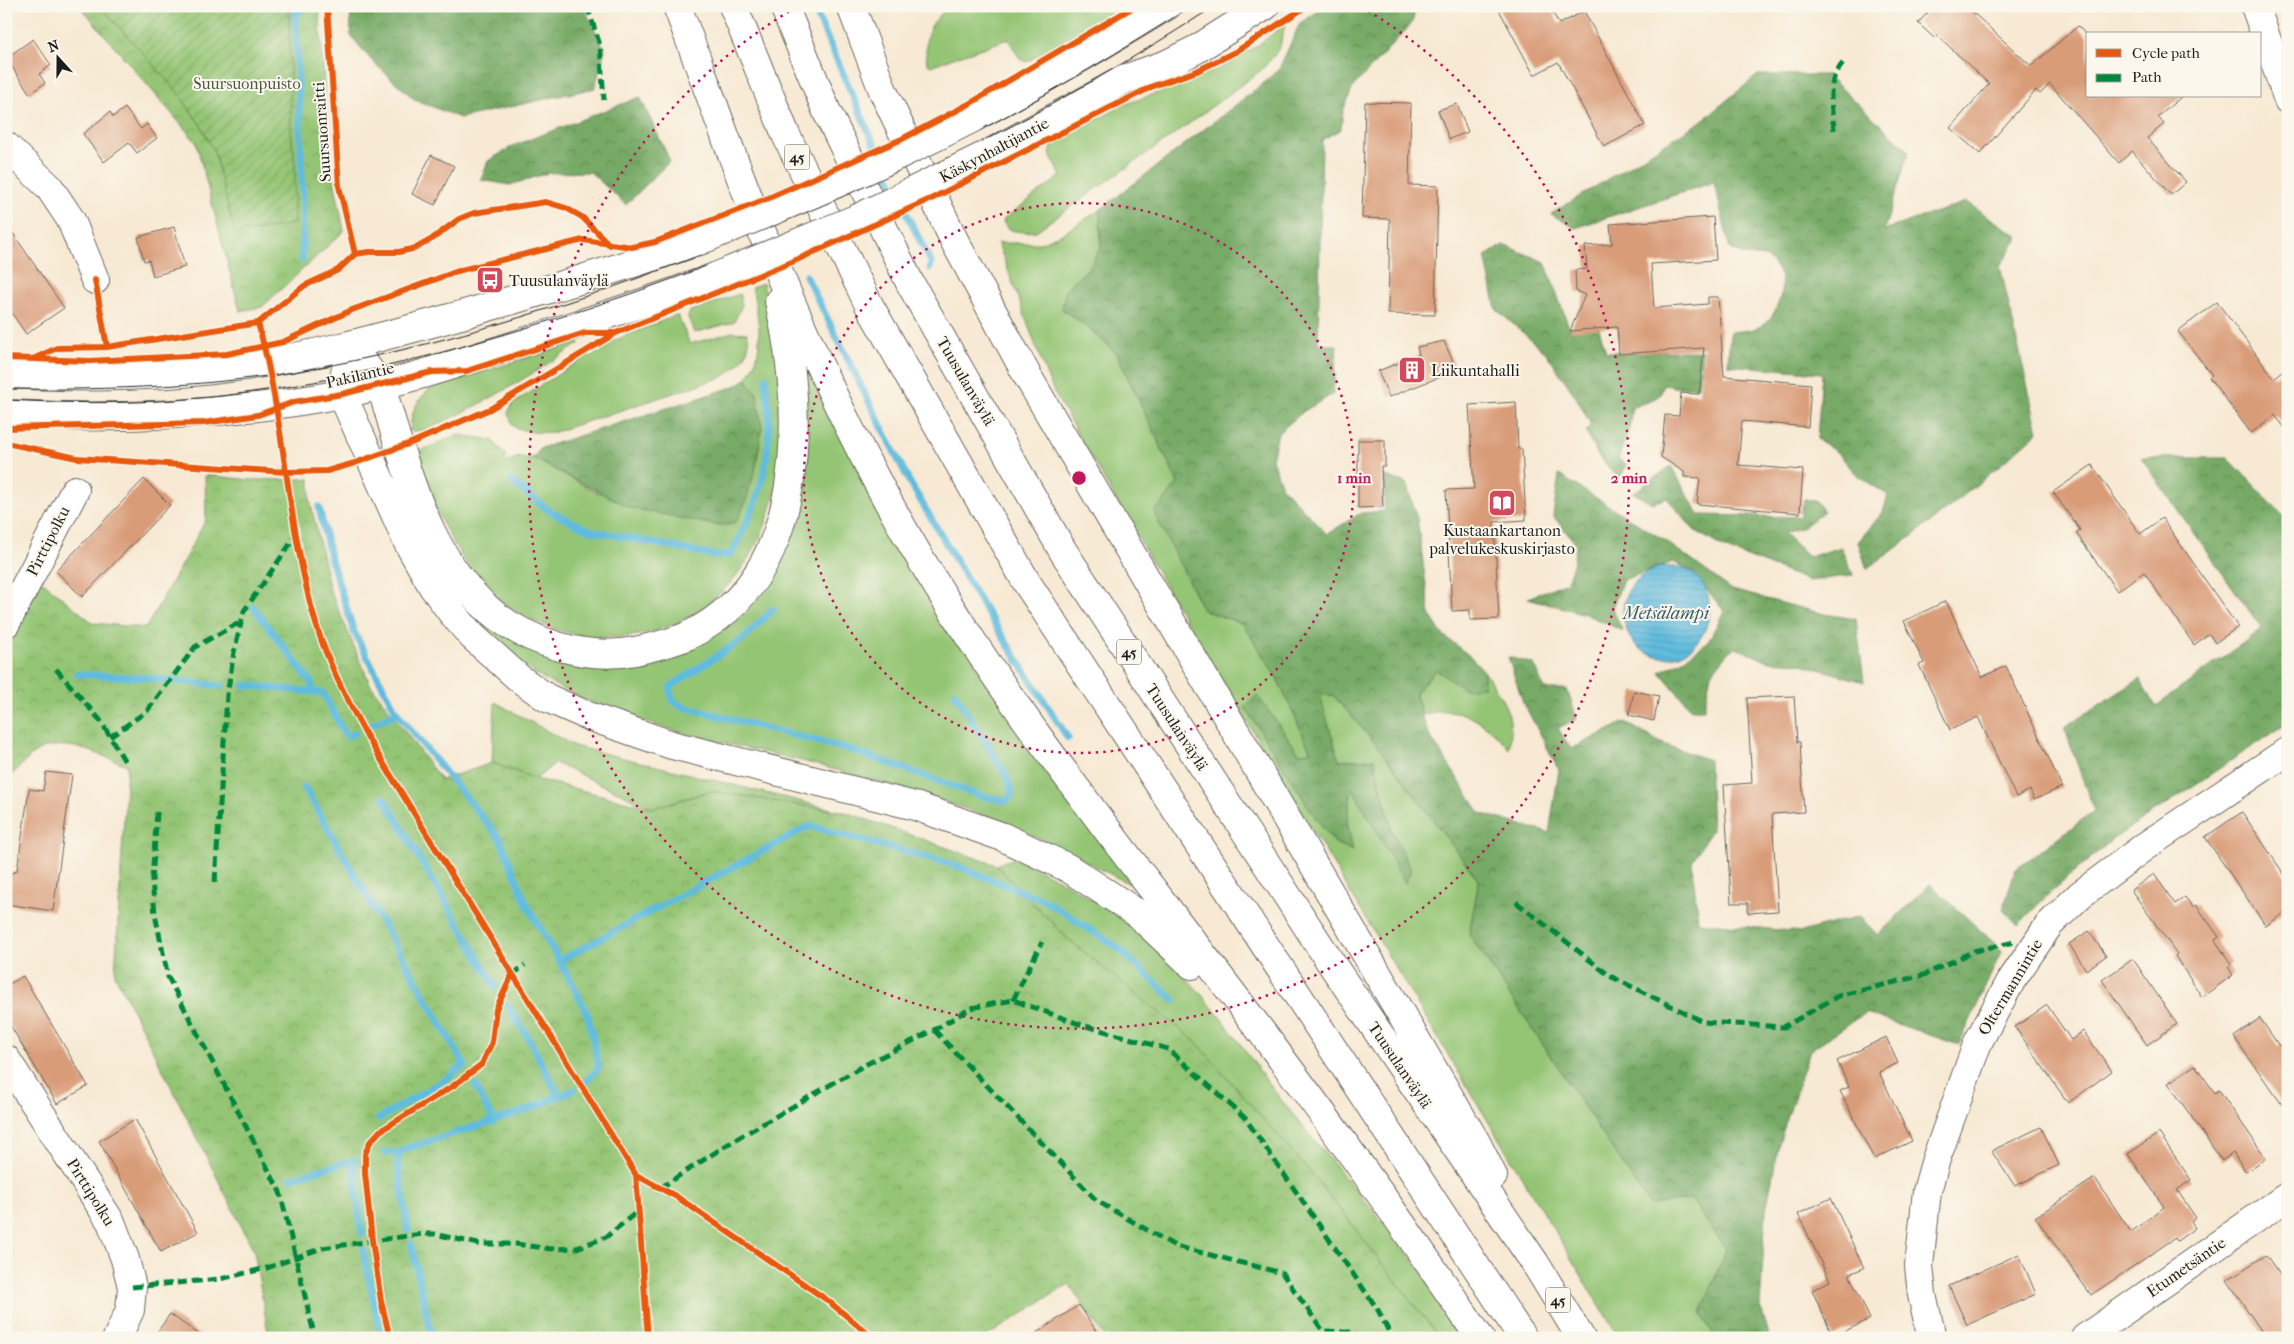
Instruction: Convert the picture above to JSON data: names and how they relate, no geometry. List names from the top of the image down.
{
  "streets": {
    "main road": [
      "Käskynhaltijantie",
      "45",
      "Pakilantie",
      "Tuusulanväylä",
      "Pirttipolku",
      "Oltermannintie",
      "Etumetsäntie"
    ],
    "cycle path": ["Suursuonraitti"]
  },
  "crossings": [
    ["Käskynhaltijantie", "Pakilantie"]
  ],
  "water": ["Metsälampi"],
  "parks": ["Suursuonpuisto"],
  "places": {
    "bus stop": ["Tuusulanväylä"],
    "building": ["Liikuntahalli"],
    "library": ["Kustaankartanon palvelukeskuskirjasto"]
  },
  "legend": ["Cycle path", "Path"],
  "north": "top",
  "rings": ["1 min", "2 min"]
}
